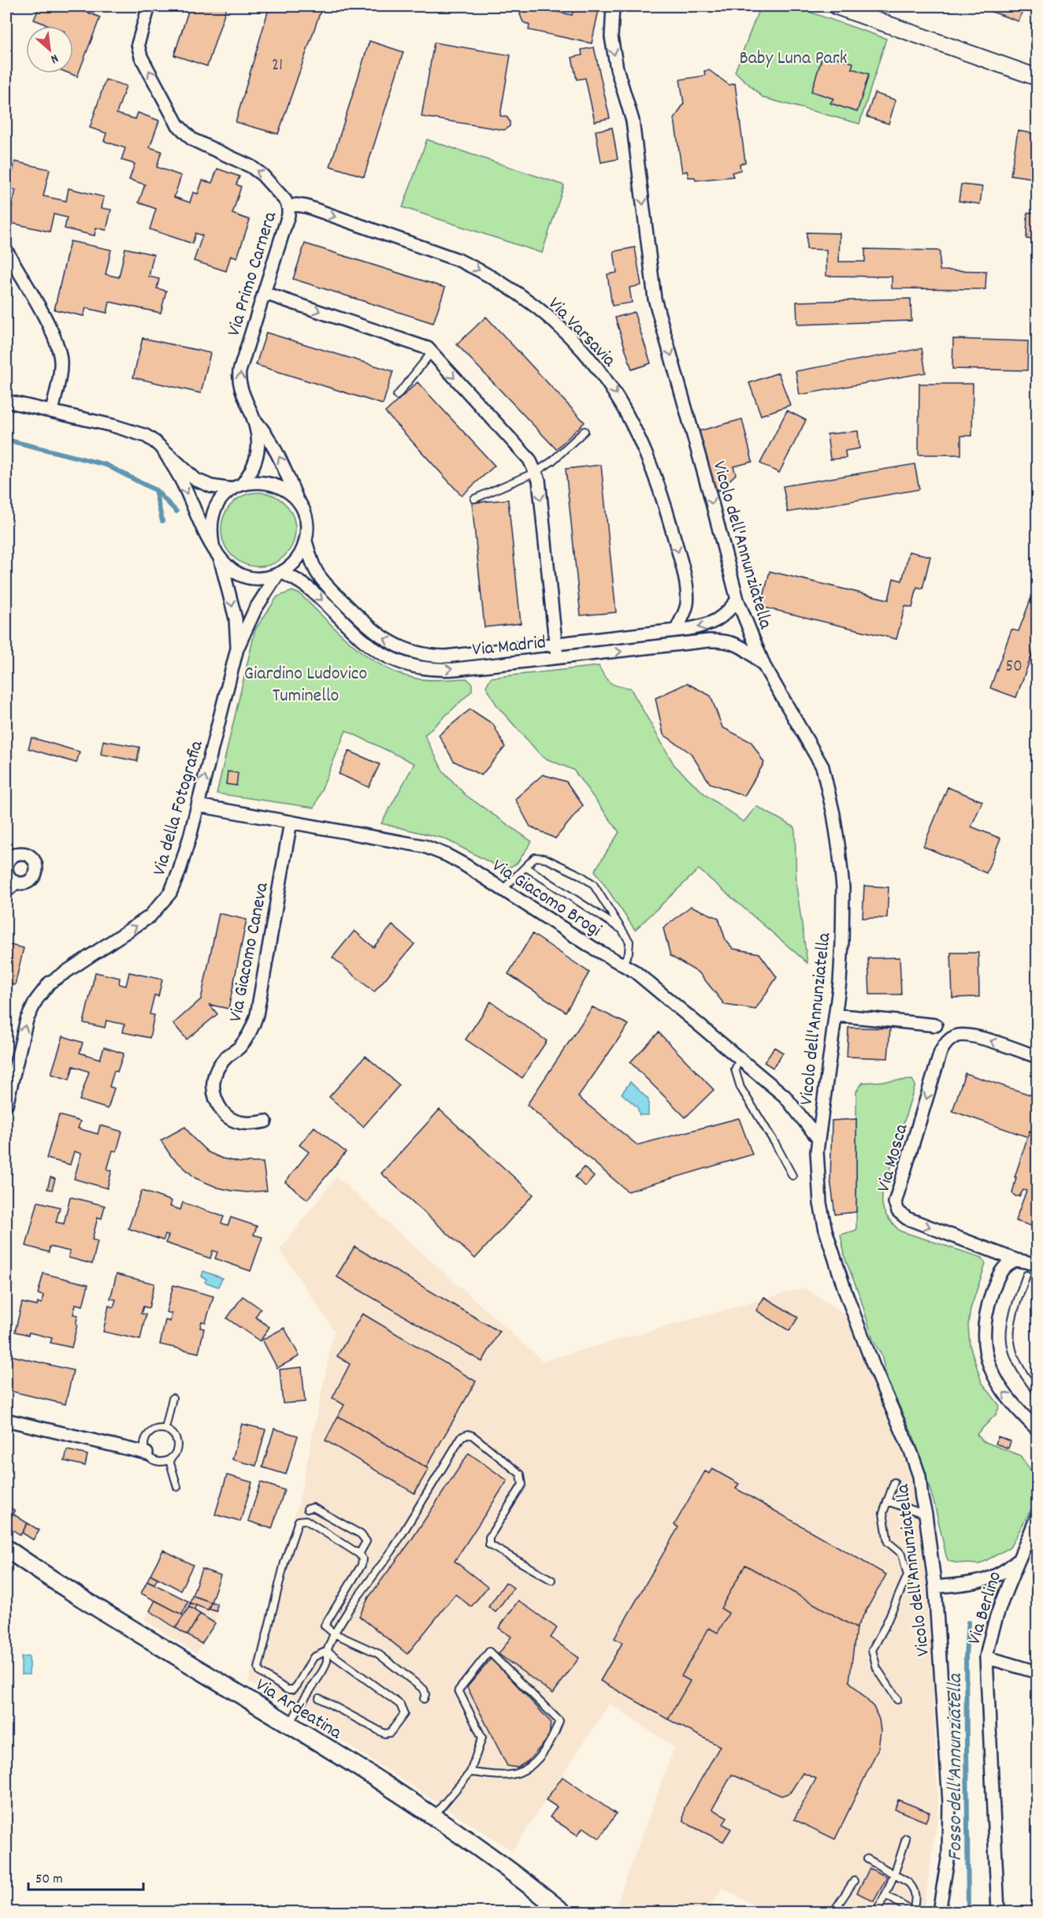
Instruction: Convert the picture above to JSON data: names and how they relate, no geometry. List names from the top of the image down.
{
  "streets": {
    "main road": ["Via Ardeatina"],
    "street": [
      "Via Primo Carnera",
      "Via Varsavia",
      "Vicolo dell'Annunziatella",
      "Via Madrid",
      "Via della Fotografia",
      "Via Giacomo Brogi",
      "Via Giacomo Caneva",
      "Via Mosca",
      "Via Berlino"
    ]
  },
  "crossings": [
    ["Via Primo Carnera", "Via Varsavia"],
    ["Via Primo Carnera", "Via Madrid"],
    ["Via Primo Carnera", "Via della Fotografia"],
    ["Via Varsavia", "Via Madrid"],
    ["Vicolo dell'Annunziatella", "Via Madrid"],
    ["Vicolo dell'Annunziatella", "Via Giacomo Brogi"],
    ["Via Madrid", "Via della Fotografia"],
    ["Via della Fotografia", "Via Giacomo Brogi"],
    ["Via Giacomo Brogi", "Via Giacomo Caneva"]
  ],
  "one_way": ["Via Primo Carnera", "Via Varsavia"],
  "water": ["Fosso dell'Annunziatella"],
  "parks": ["Baby Luna Park", "Giardino Ludovico Tuminello"],
  "house_numbers": ["21", "50"],
  "scale_bar": "50 m",
  "north": "bottom right"
}
